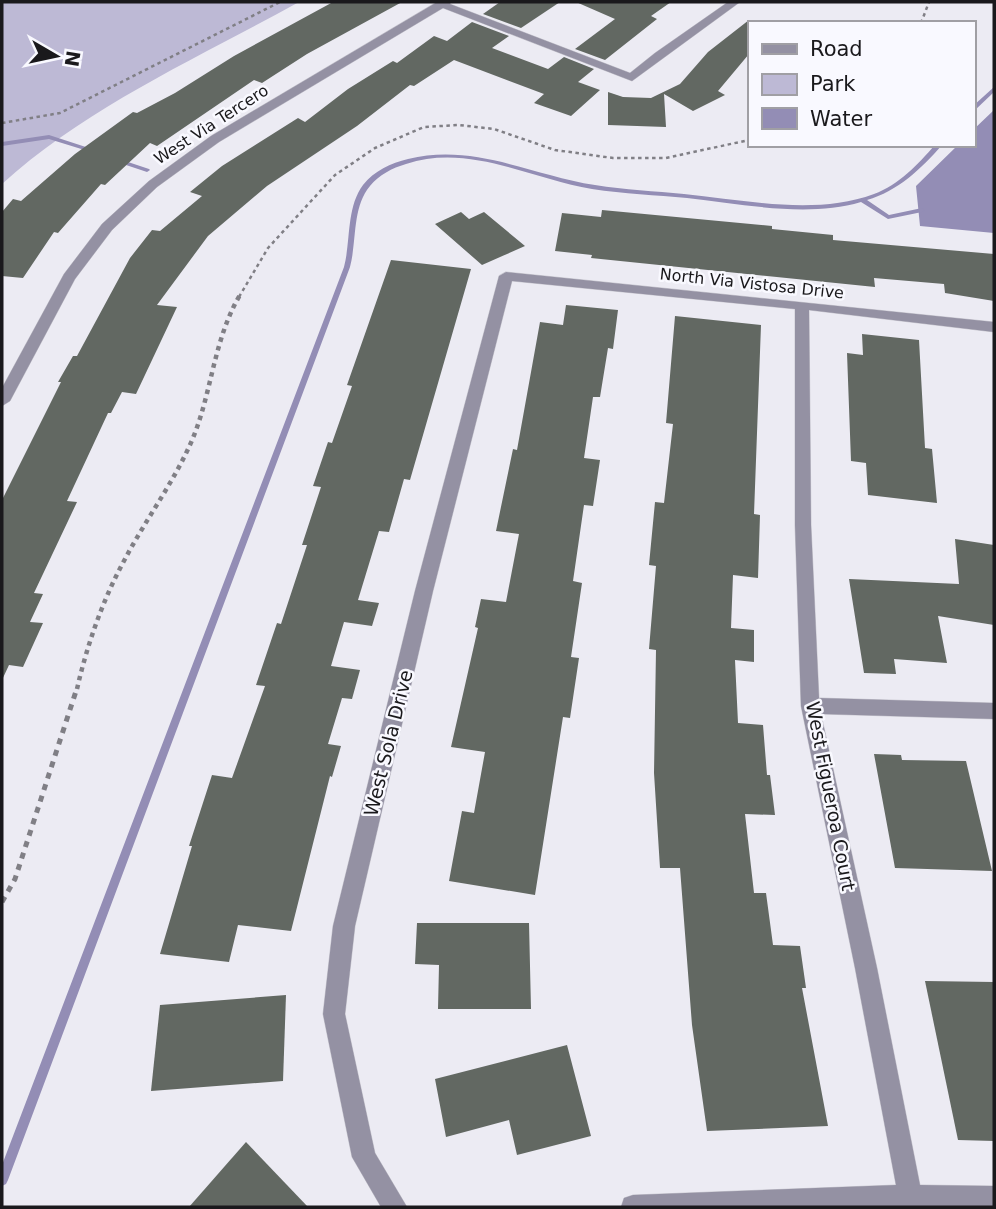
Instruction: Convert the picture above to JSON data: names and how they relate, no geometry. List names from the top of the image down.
{
  "streets": {
    "street": [
      "West Via Tercero",
      "North Via Vistosa Drive",
      "West Sola Drive",
      "West Figueroa Court"
    ]
  },
  "crossings": [
    ["North Via Vistosa Drive", "West Sola Drive"],
    ["North Via Vistosa Drive", "West Figueroa Court"]
  ],
  "legend": ["Road", "Park", "Water"],
  "north": "right"
}
